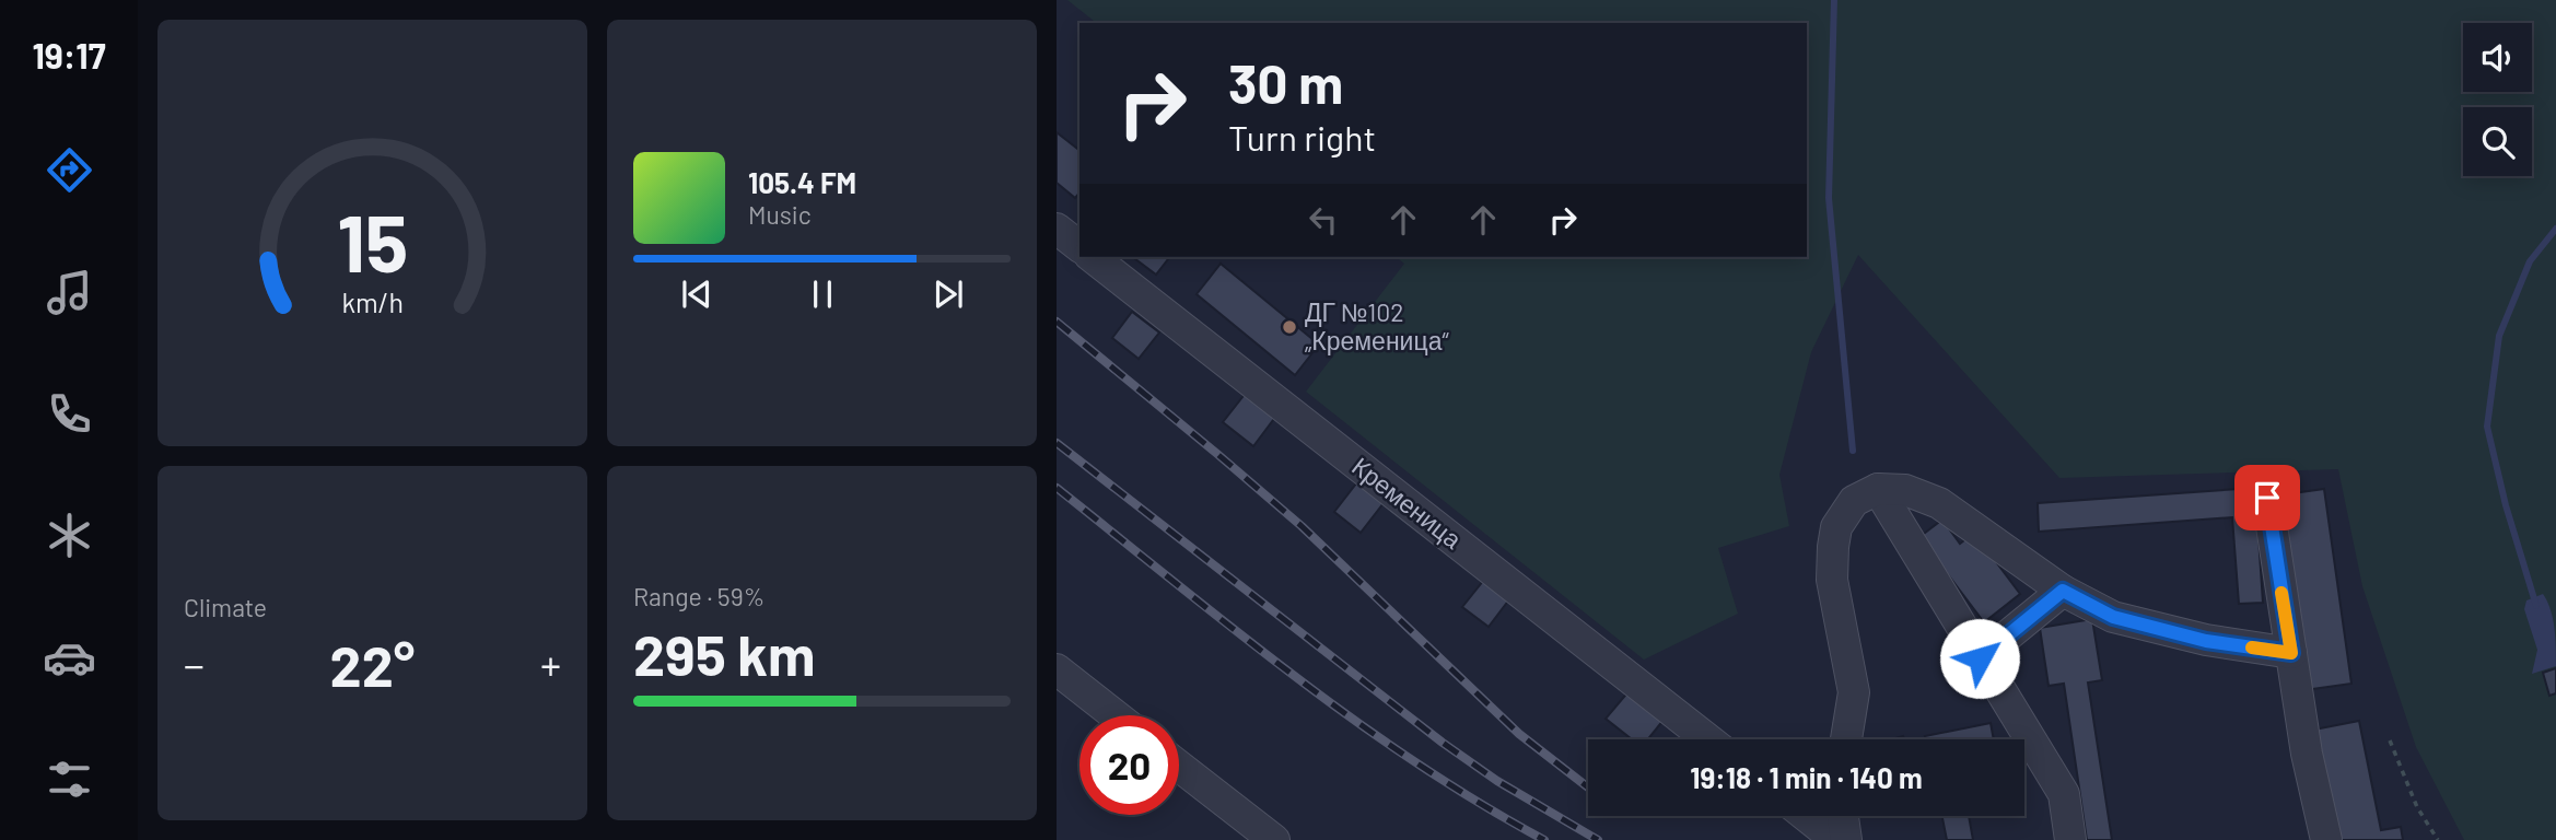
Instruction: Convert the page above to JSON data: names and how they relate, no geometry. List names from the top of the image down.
{
  "streets": {
    "street": ["Кременица"]
  },
  "places": ["ДГ №102 „Кременица“"],
  "page": {
    "tabs": "19:17",
    "turn": ["30 m", "Turn right"],
    "song": ["105.4 FM", "Music"],
    "tile": [
      "Climate",
      ["Range · 59%", "295 km"]
    ],
    "heat": ["−", "22°", "+"],
    "limit": "20",
    "trip": "19:18 · 1 min · 140 m",
    "gauge": ["15", "km/h"]
  }
}
